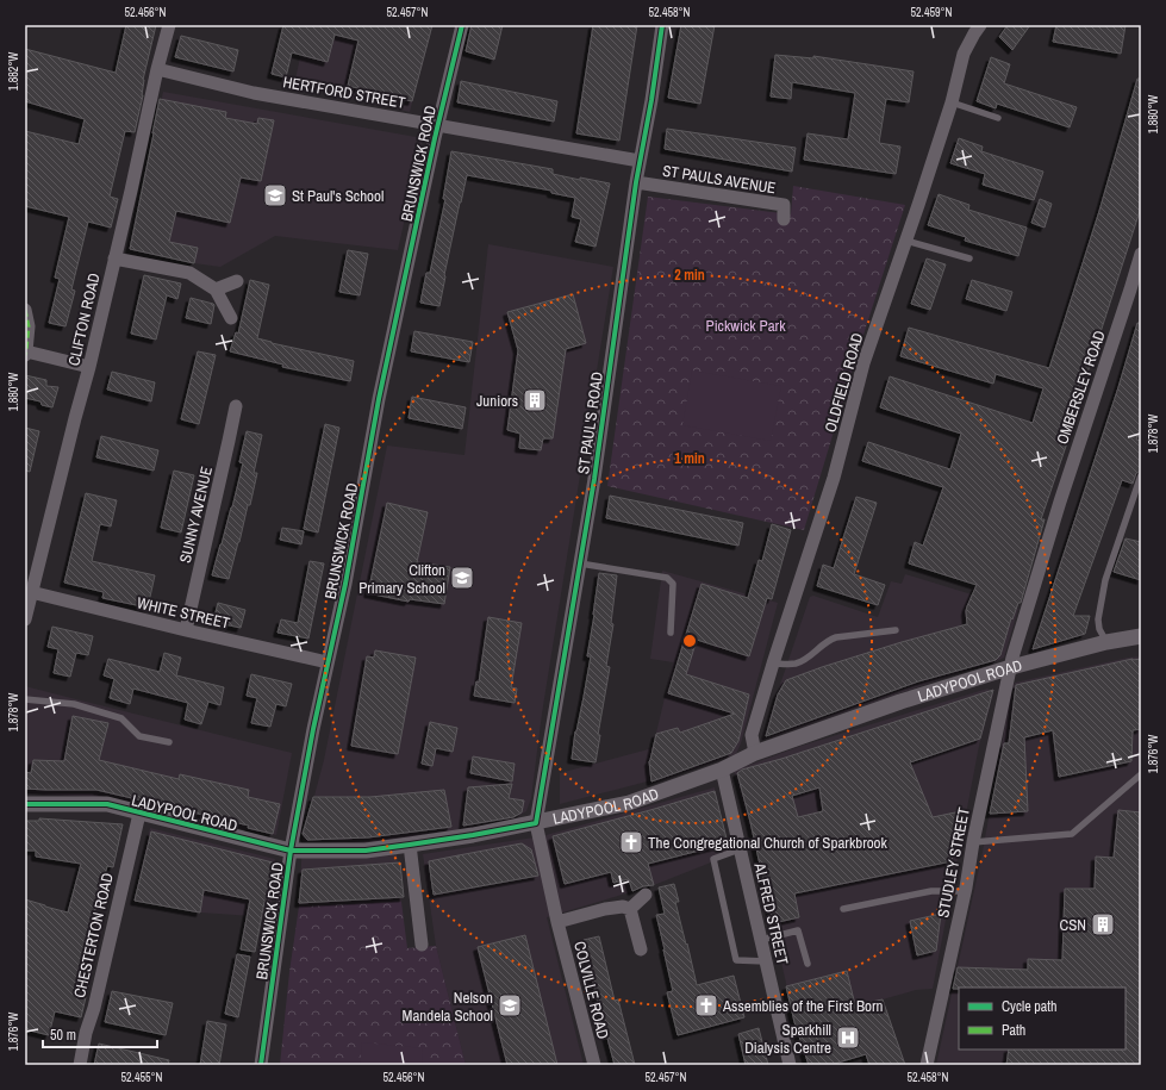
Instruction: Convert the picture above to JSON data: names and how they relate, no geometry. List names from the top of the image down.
{
  "streets": {
    "street": [
      "HERTFORD STREET",
      "BRUNSWICK ROAD",
      "ST PAULS AVENUE",
      "CLIFTON ROAD",
      "OLDFIELD ROAD",
      "OMBERSLEY ROAD",
      "ST PAUL'S ROAD",
      "SUNNY AVENUE",
      "WHITE STREET",
      "LADYPOOL ROAD",
      "STUDLEY STREET",
      "ALFRED STREET",
      "CHESTERTON ROAD",
      "COLVILLE ROAD"
    ]
  },
  "crossings": [
    ["HERTFORD STREET", "BRUNSWICK ROAD"],
    ["HERTFORD STREET", "CLIFTON ROAD"],
    ["HERTFORD STREET", "ST PAUL'S ROAD"],
    ["BRUNSWICK ROAD", "WHITE STREET"],
    ["BRUNSWICK ROAD", "LADYPOOL ROAD"],
    ["ST PAULS AVENUE", "ST PAUL'S ROAD"],
    ["CLIFTON ROAD", "WHITE STREET"],
    ["OLDFIELD ROAD", "LADYPOOL ROAD"],
    ["OMBERSLEY ROAD", "LADYPOOL ROAD"],
    ["OMBERSLEY ROAD", "STUDLEY STREET"],
    ["ST PAUL'S ROAD", "LADYPOOL ROAD"],
    ["ST PAUL'S ROAD", "COLVILLE ROAD"],
    ["SUNNY AVENUE", "WHITE STREET"],
    ["LADYPOOL ROAD", "STUDLEY STREET"],
    ["LADYPOOL ROAD", "ALFRED STREET"],
    ["LADYPOOL ROAD", "CHESTERTON ROAD"],
    ["LADYPOOL ROAD", "COLVILLE ROAD"]
  ],
  "parks": ["Pickwick Park"],
  "places": {
    "school or university": ["St Paul's School", "Clifton Primary School", "Nelson Mandela School"],
    "building": ["Juniors", "CSN"],
    "church": ["The Congregational Church of Sparkbrook", "Assemblies of the First Born"],
    "hospital": ["Sparkhill Dialysis Centre"]
  },
  "legend": ["Cycle path", "Path"],
  "scale_bar": "50 m",
  "coordinates": [
    "52.456°N",
    "52.457°N",
    "52.458°N",
    "52.459°N",
    "1.882°W",
    "1.880°W",
    "1.878°W",
    "1.876°W",
    "52.455°N"
  ],
  "rings": ["2 min", "1 min"]
}
